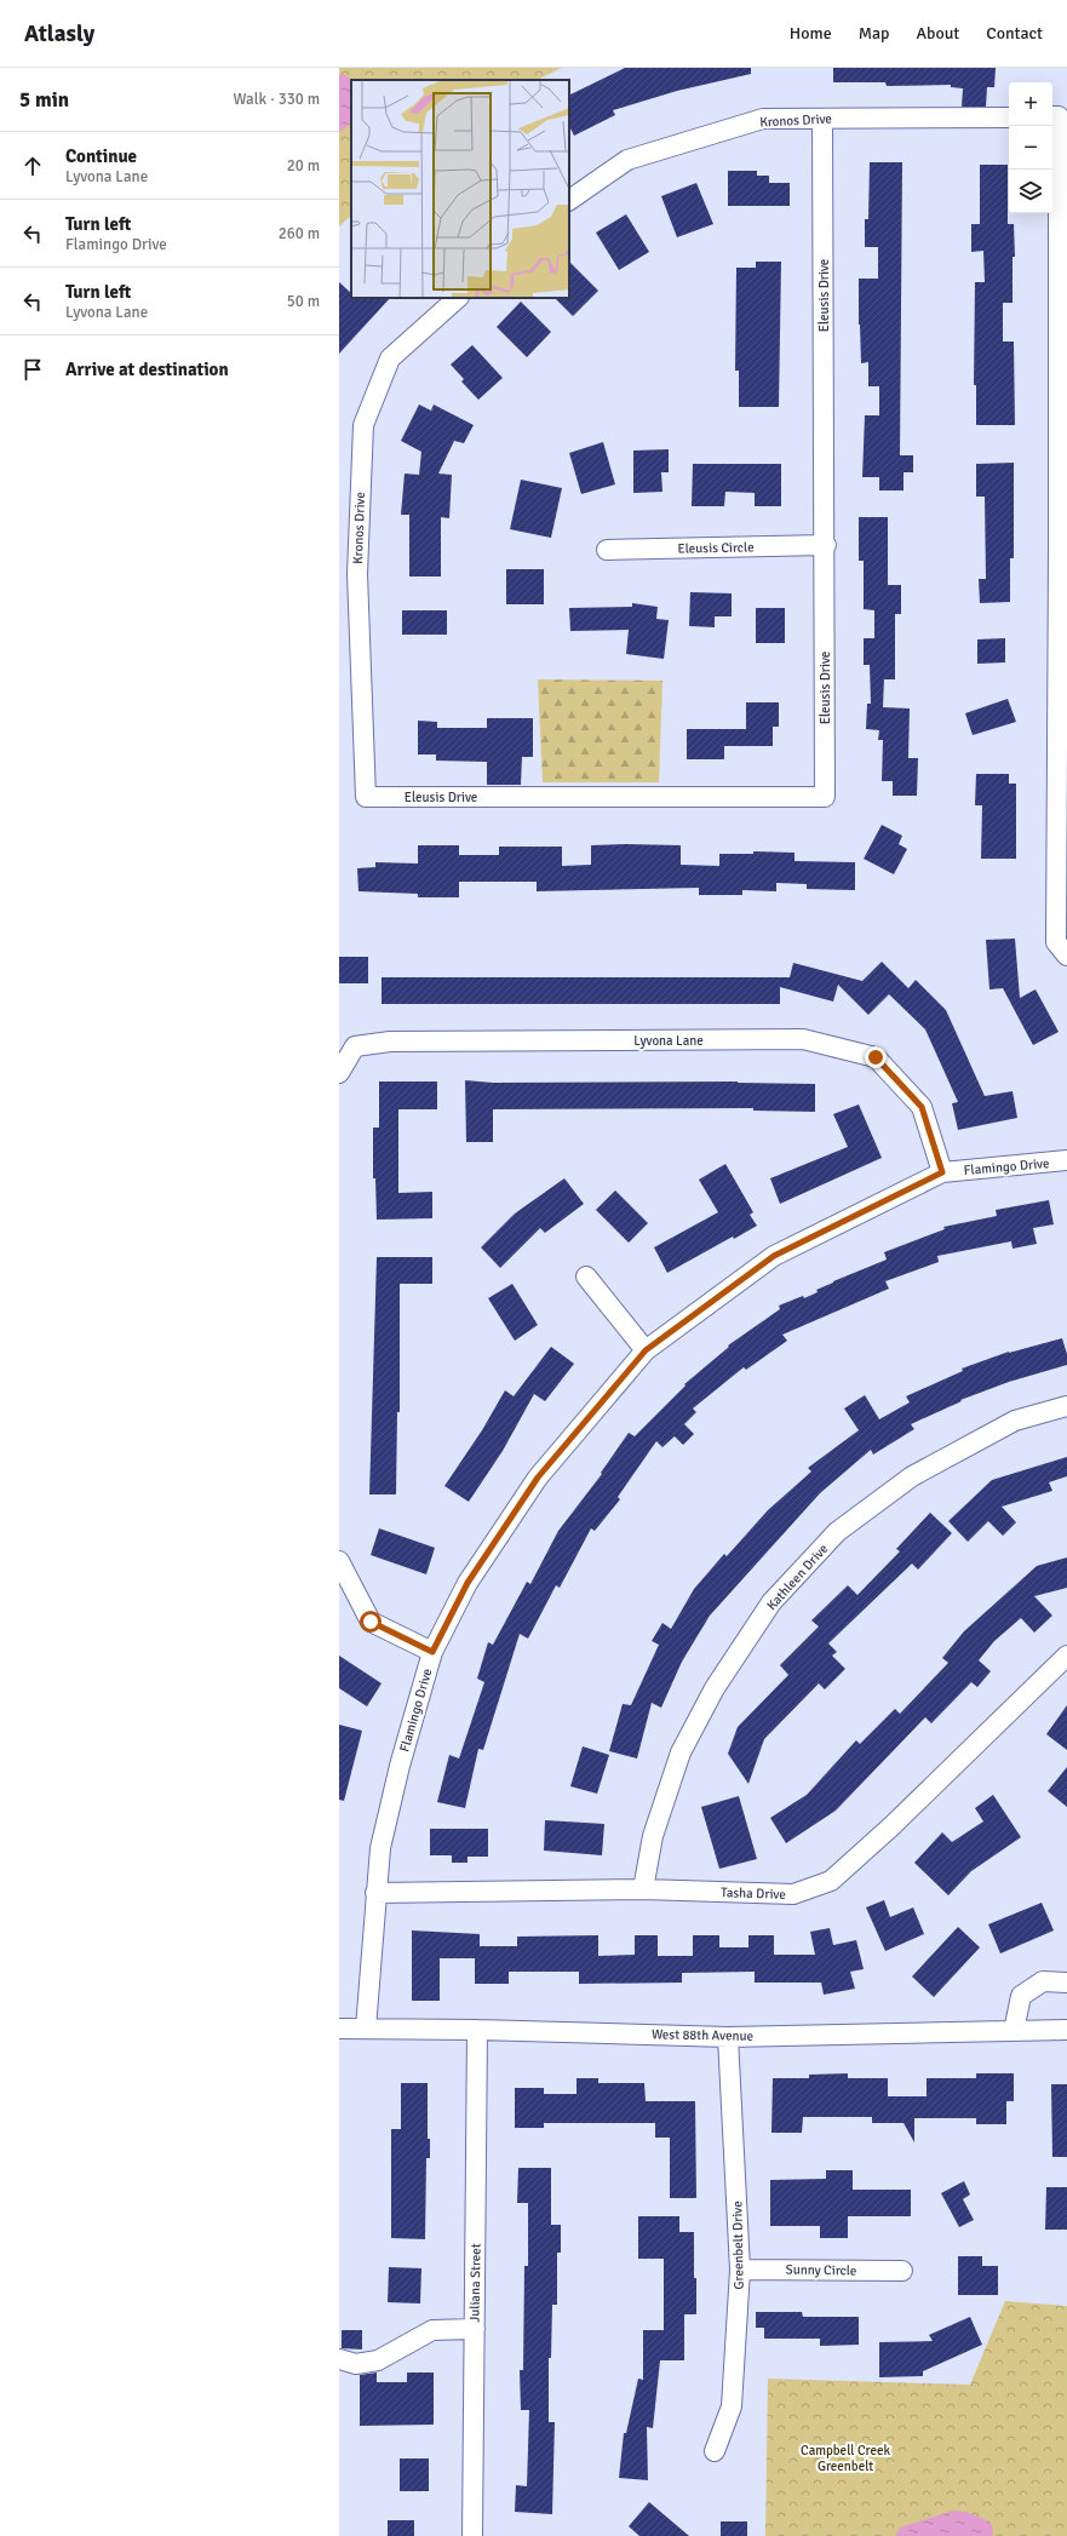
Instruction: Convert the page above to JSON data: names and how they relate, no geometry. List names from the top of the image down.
{
  "streets": {
    "street": [
      "Kronos Drive",
      "Eleusis Drive",
      "Eleusis Circle",
      "Lyvona Lane",
      "Flamingo Drive",
      "Kathleen Drive",
      "Tasha Drive",
      "West 88th Avenue",
      "Greenbelt Drive",
      "Sunny Circle",
      "Juliana Street"
    ]
  },
  "crossings": [
    ["Kronos Drive", "Eleusis Drive"],
    ["Eleusis Drive", "Eleusis Circle"],
    ["Lyvona Lane", "Flamingo Drive"],
    ["Flamingo Drive", "Tasha Drive"],
    ["Flamingo Drive", "West 88th Avenue"],
    ["Kathleen Drive", "Tasha Drive"],
    ["West 88th Avenue", "Greenbelt Drive"],
    ["West 88th Avenue", "Juliana Street"],
    ["Greenbelt Drive", "Sunny Circle"]
  ],
  "parks": ["Campbell Creek Greenbelt"],
  "page": {
    "header": "Atlasly",
    "nav": [
      "Home",
      "Map",
      "About",
      "Contact"
    ],
    "heading": ["5 min", "Walk · 330 m"],
    "map_buttons": ["+", "−"],
    "list": [
      ["Continue", "Lyvona Lane", "20 m"],
      ["Turn left", "Flamingo Drive", "260 m"],
      ["Turn left", "Lyvona Lane", "50 m"],
      "Arrive at destination"
    ]
  }
}
